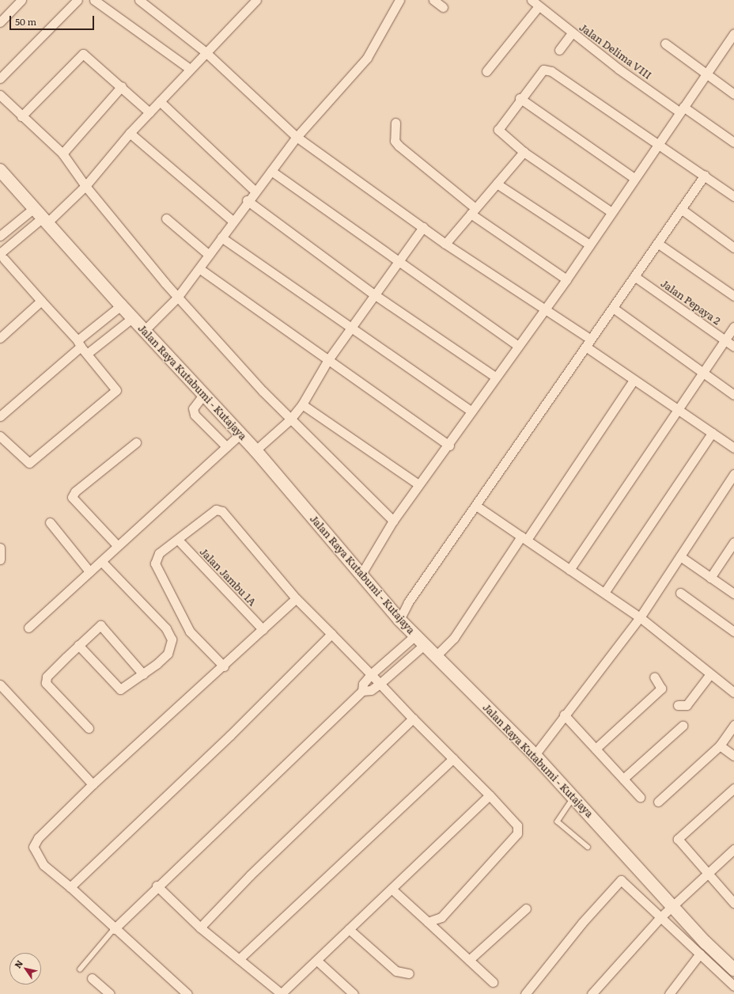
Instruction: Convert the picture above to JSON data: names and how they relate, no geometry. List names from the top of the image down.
{
  "streets": {
    "street": [
      "Jalan Delima VIII",
      "Jalan Pepaya 2",
      "Jalan Raya Kutabumi - Kutajaya",
      "Jalan Jambu 1A"
    ]
  },
  "scale_bar": "50 m",
  "north": "top left"
}
